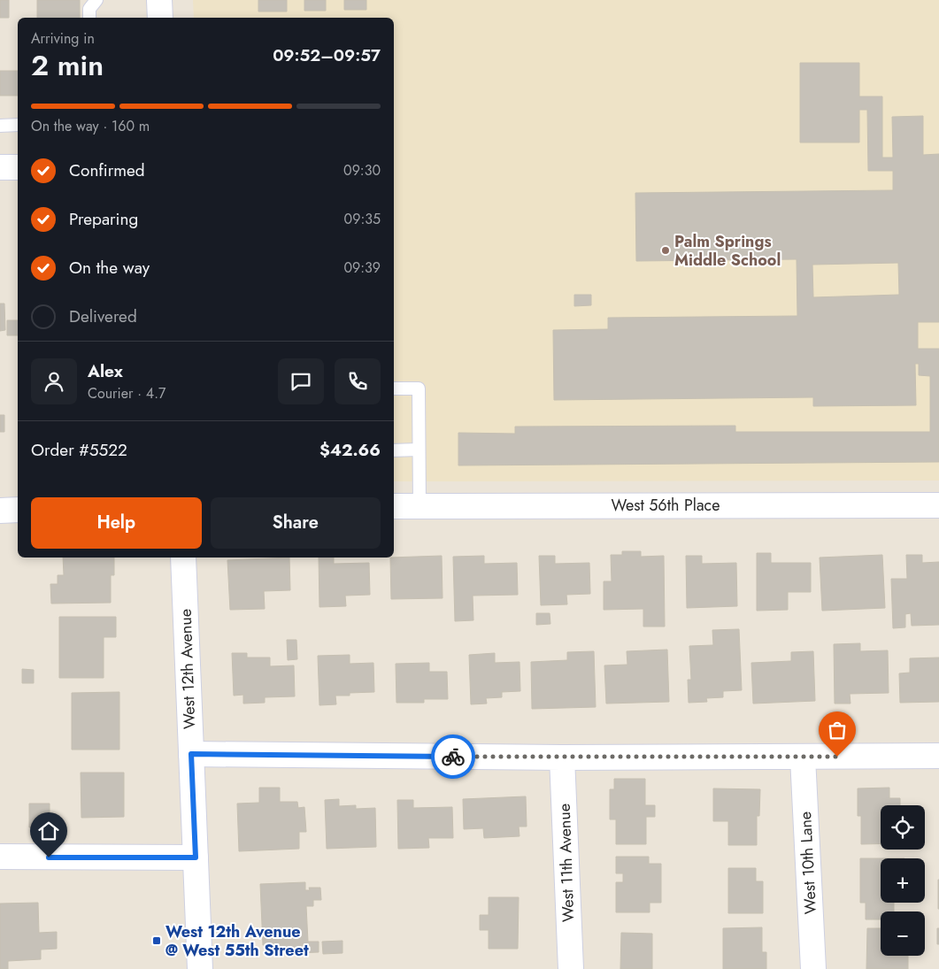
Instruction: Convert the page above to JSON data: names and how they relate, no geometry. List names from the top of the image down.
{
  "streets": {
    "street": [
      "West 56th Place",
      "West 12th Avenue",
      "West 11th Avenue",
      "West 10th Lane"
    ]
  },
  "places": {
    "other": ["Palm Springs Middle School"],
    "transit": ["West 12th Avenue @ West 55th Street"]
  },
  "page": {
    "heading": ["2 min", "Arriving in", "09:52–09:57"],
    "panel": [
      "Alex",
      "Courier · 4.7",
      "Order #5522",
      "$42.66"
    ],
    "bar": "On the way · 160 m",
    "list": [
      ["Confirmed", "09:30"],
      ["Preparing", "09:35"],
      ["On the way", "09:39"],
      "Delivered"
    ],
    "buttons": ["Help", "Share"],
    "map_buttons": ["+", "−"]
  }
}
